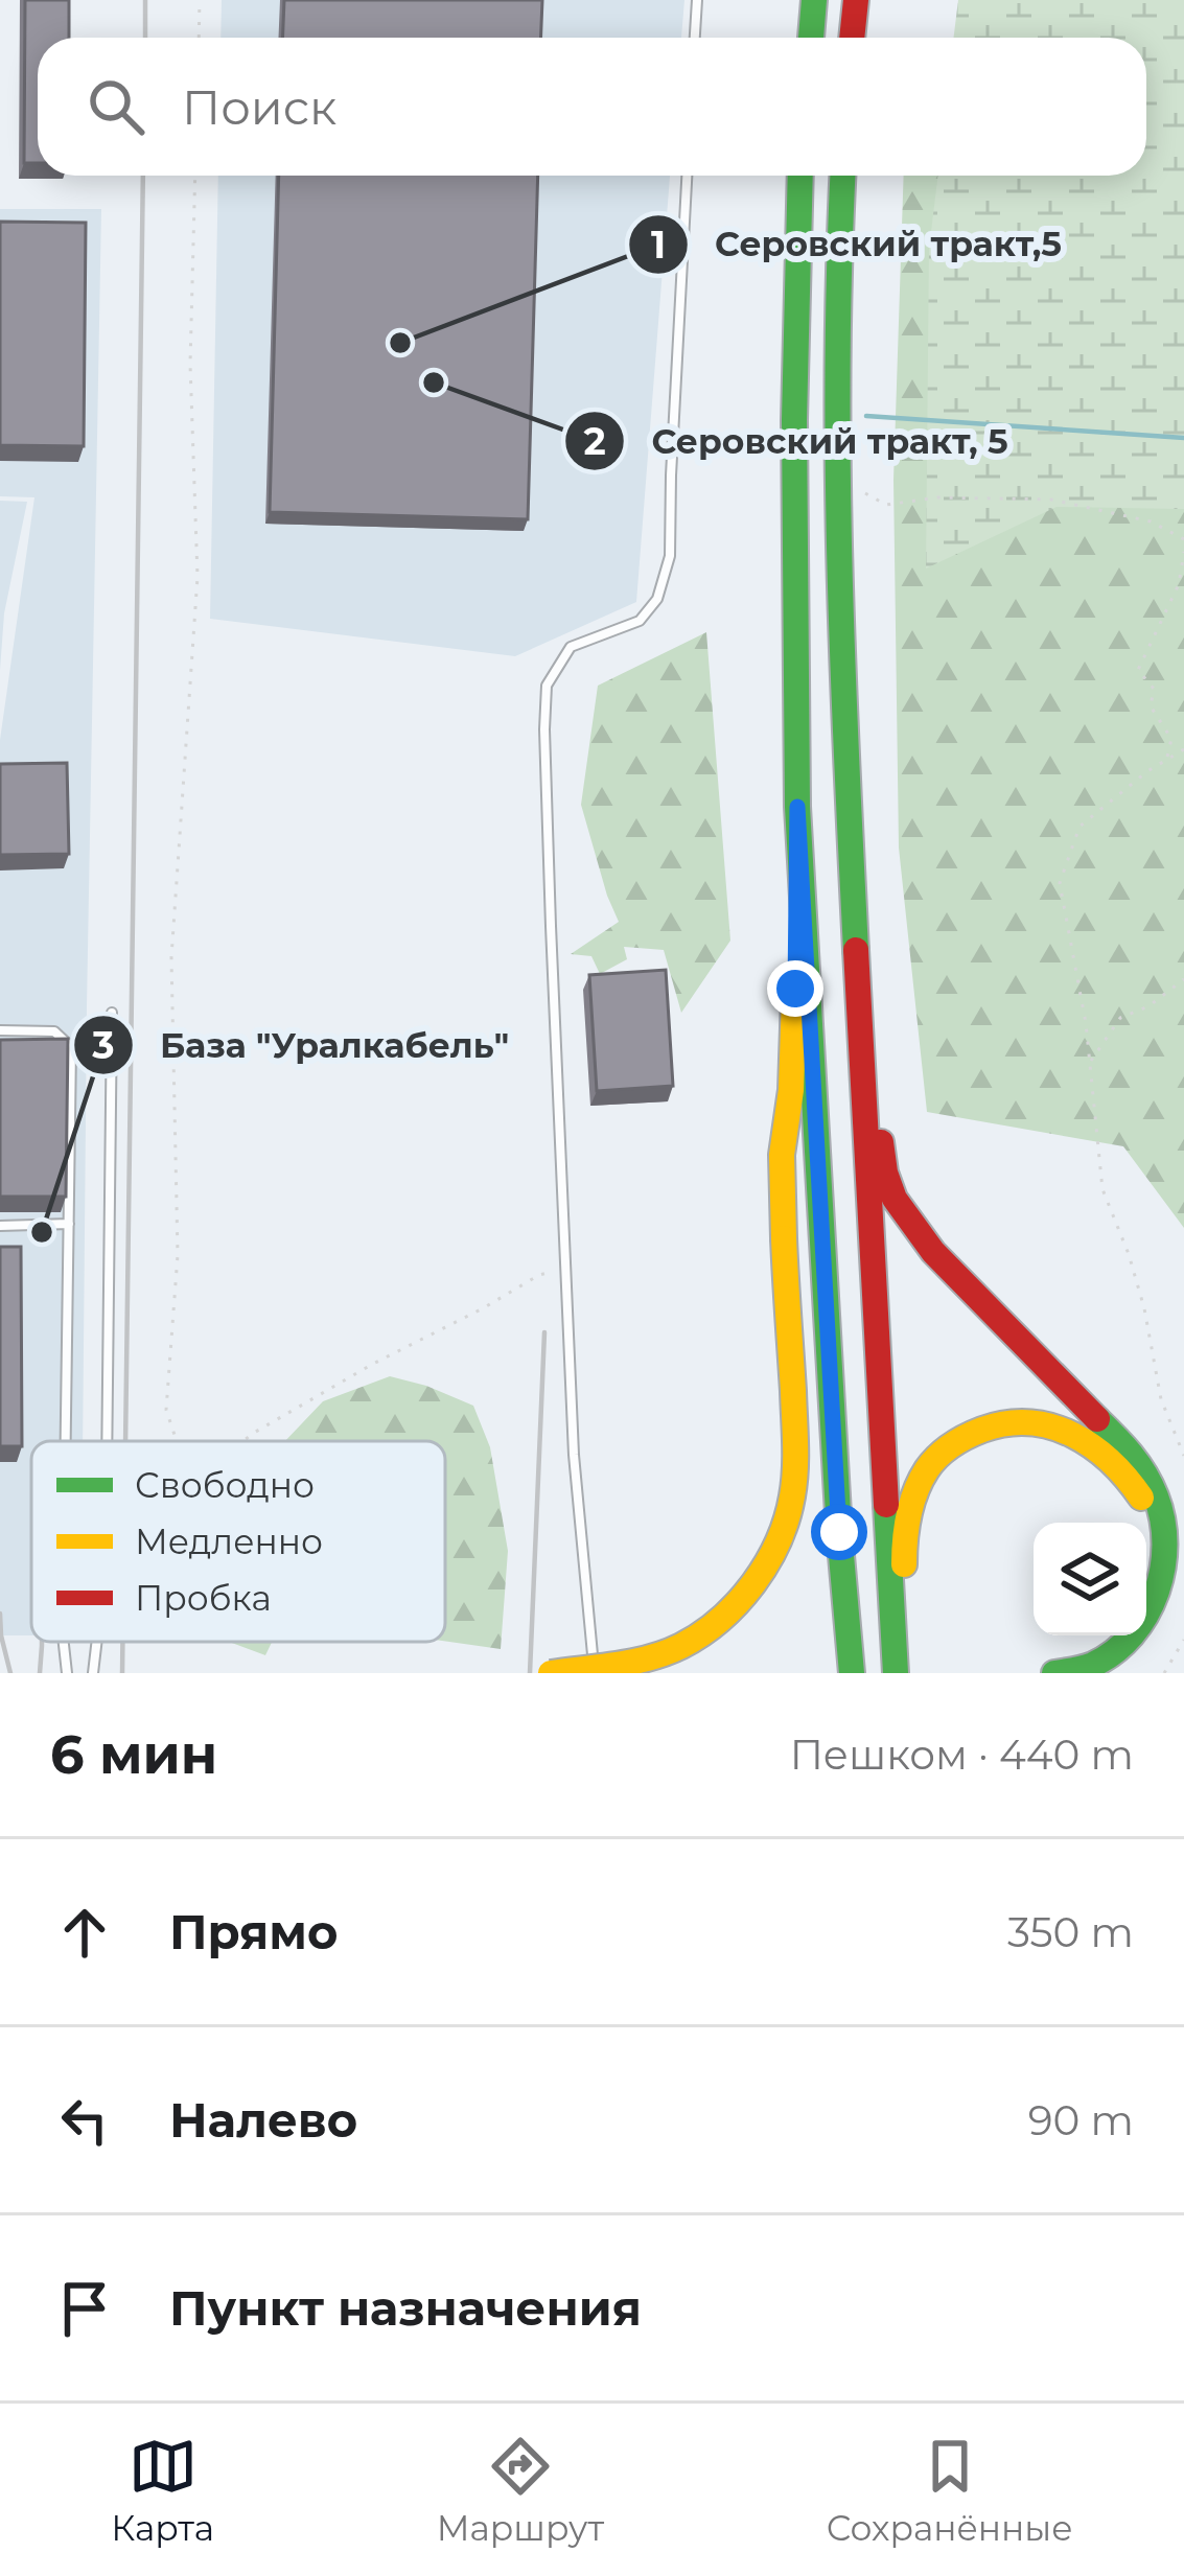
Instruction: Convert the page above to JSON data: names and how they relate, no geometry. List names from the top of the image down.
{
  "places": ["Серовский тракт,5", "Серовский тракт, 5", "База \"Уралкабель\""],
  "legend": ["Свободно", "Медленно", "Пробка"],
  "page": {
    "search": "Поиск",
    "heading": ["6 мин", "Пешком · 440 m"],
    "list": [
      ["Прямо", "350 m"],
      ["Налево", "90 m"],
      "Пункт назначения"
    ],
    "nav": ["Карта", "Маршрут", "Сохранённые"]
  }
}
